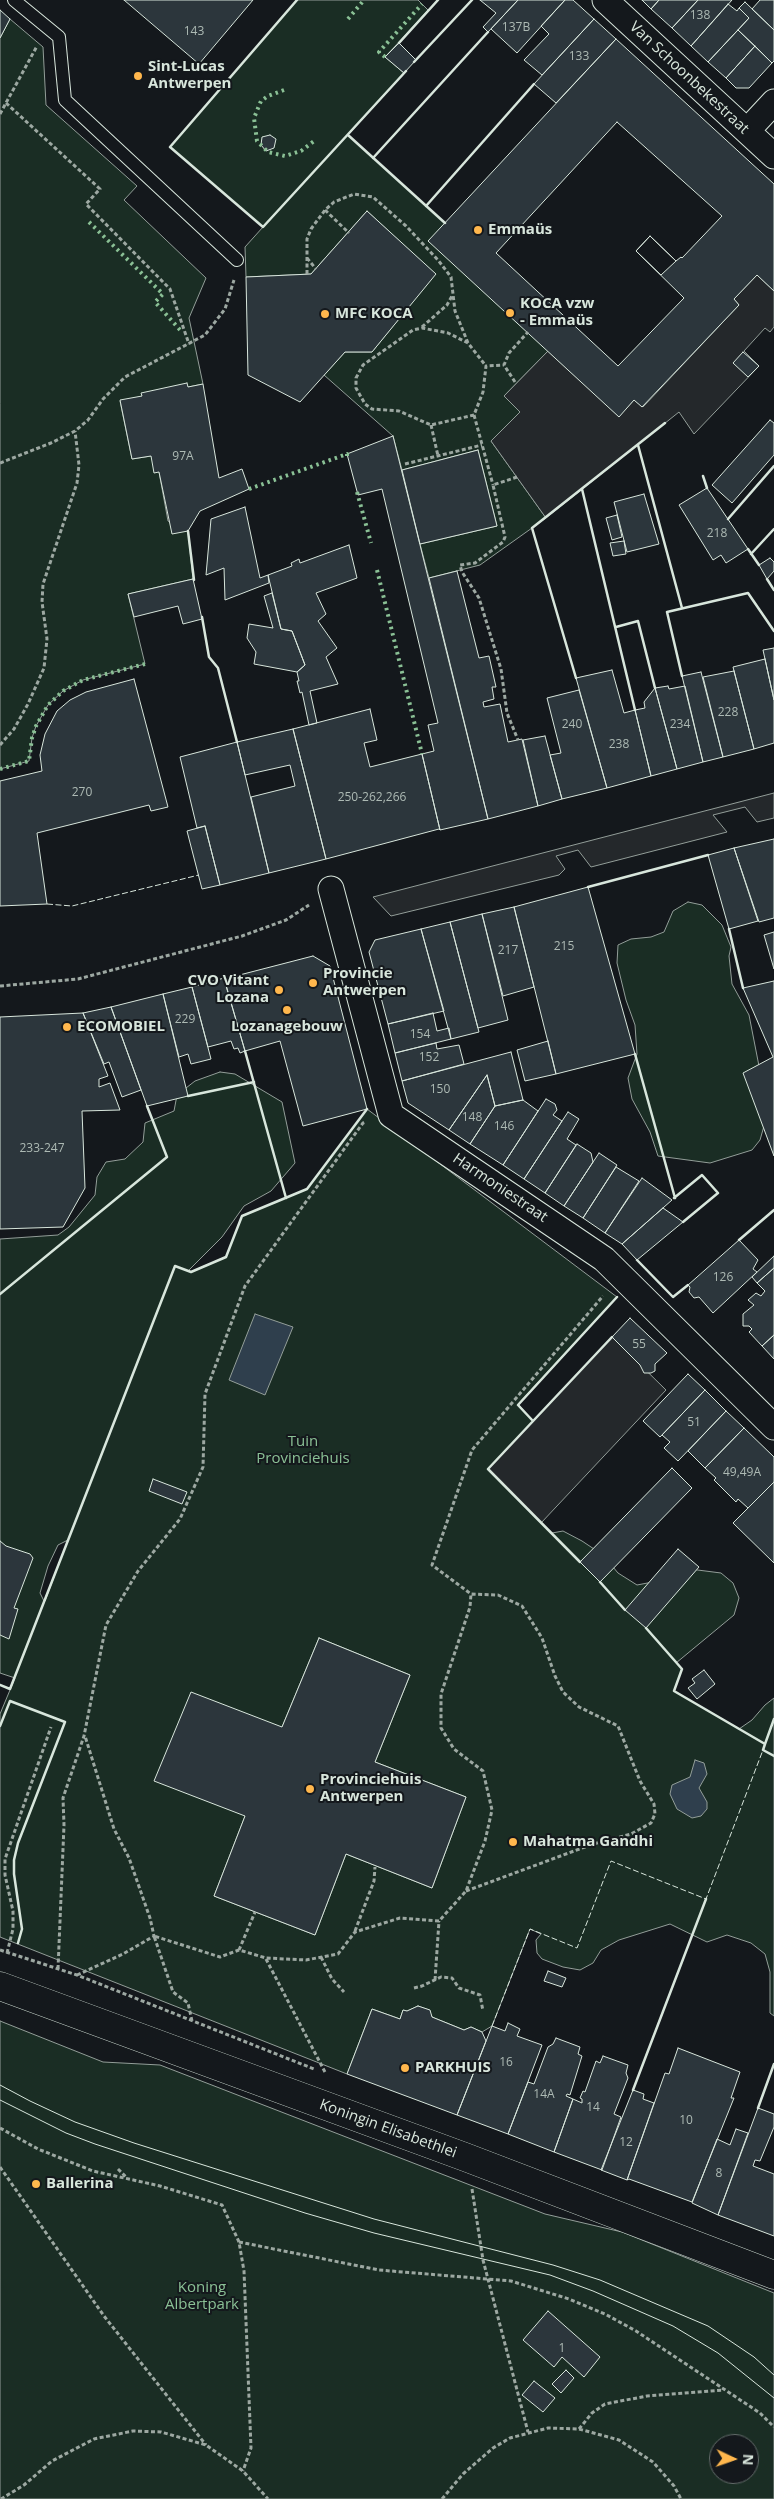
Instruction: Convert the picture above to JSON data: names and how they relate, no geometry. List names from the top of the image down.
{
  "streets": {
    "main road": ["Koningin Elisabethlei"],
    "street": ["Van Schoonbekestraat", "Harmoniestraat"]
  },
  "parks": ["Tuin Provinciehuis", "Koning Albertpark"],
  "places": [
    "Sint-Lucas Antwerpen",
    "Emmaüs",
    "KOCA vzw - Emmaüs",
    "MFC KOCA",
    "Provincie Antwerpen",
    "CVO Vitant Lozana",
    "Lozanagebouw",
    "ECOMOBIEL",
    "Provinciehuis Antwerpen",
    "Mahatma Gandhi",
    "PARKHUIS",
    "Ballerina"
  ],
  "house_numbers": [
    "138",
    "137B",
    "143",
    "133",
    "97A",
    "218",
    "228",
    "240",
    "234",
    "238",
    "270",
    "250-262,266",
    "215",
    "217",
    "229",
    "154",
    "152",
    "150",
    "148",
    "146",
    "233-247",
    "126",
    "55",
    "51",
    "49,49A",
    "16",
    "14A",
    "14",
    "10",
    "12",
    "8",
    "1"
  ],
  "north": "right"
}
